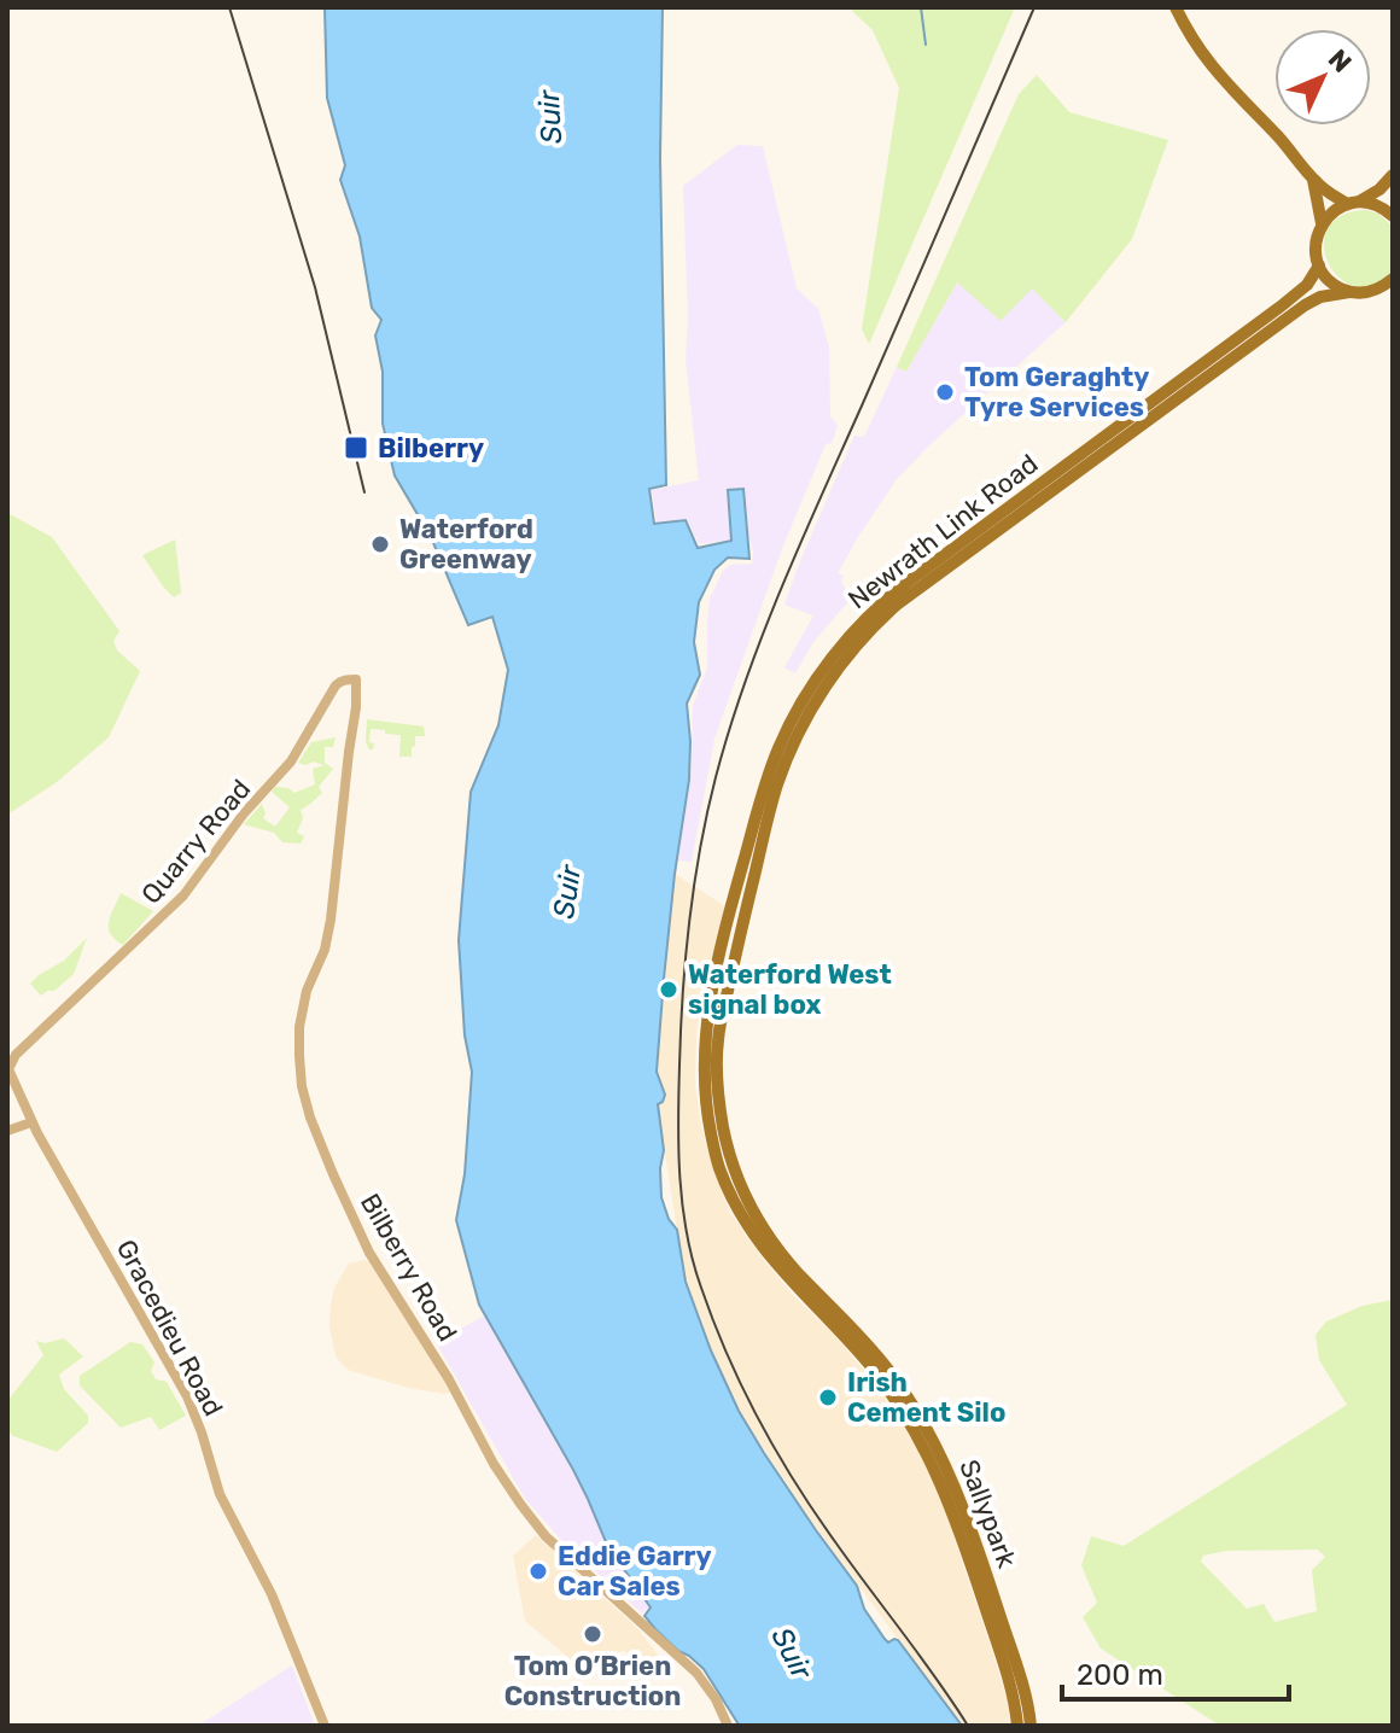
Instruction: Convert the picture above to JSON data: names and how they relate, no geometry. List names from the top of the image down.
{
  "streets": {
    "main road": ["Newrath Link Road", "Sallypark"],
    "street": ["Quarry Road", "Bilberry Road", "Gracedieu Road"]
  },
  "crossings": [
    ["Newrath Link Road", "Sallypark"],
    ["Quarry Road", "Bilberry Road"],
    ["Quarry Road", "Gracedieu Road"]
  ],
  "water": ["Suir"],
  "places": {
    "other": [
      "Tom Geraghty Tyre Services",
      "Waterford Greenway",
      "Waterford West signal box",
      "Irish Cement Silo",
      "Eddie Garry Car Sales",
      "Tom O’Brien Construction"
    ],
    "transit": ["Bilberry"]
  },
  "scale_bar": "200 m",
  "north": "top right"
}
